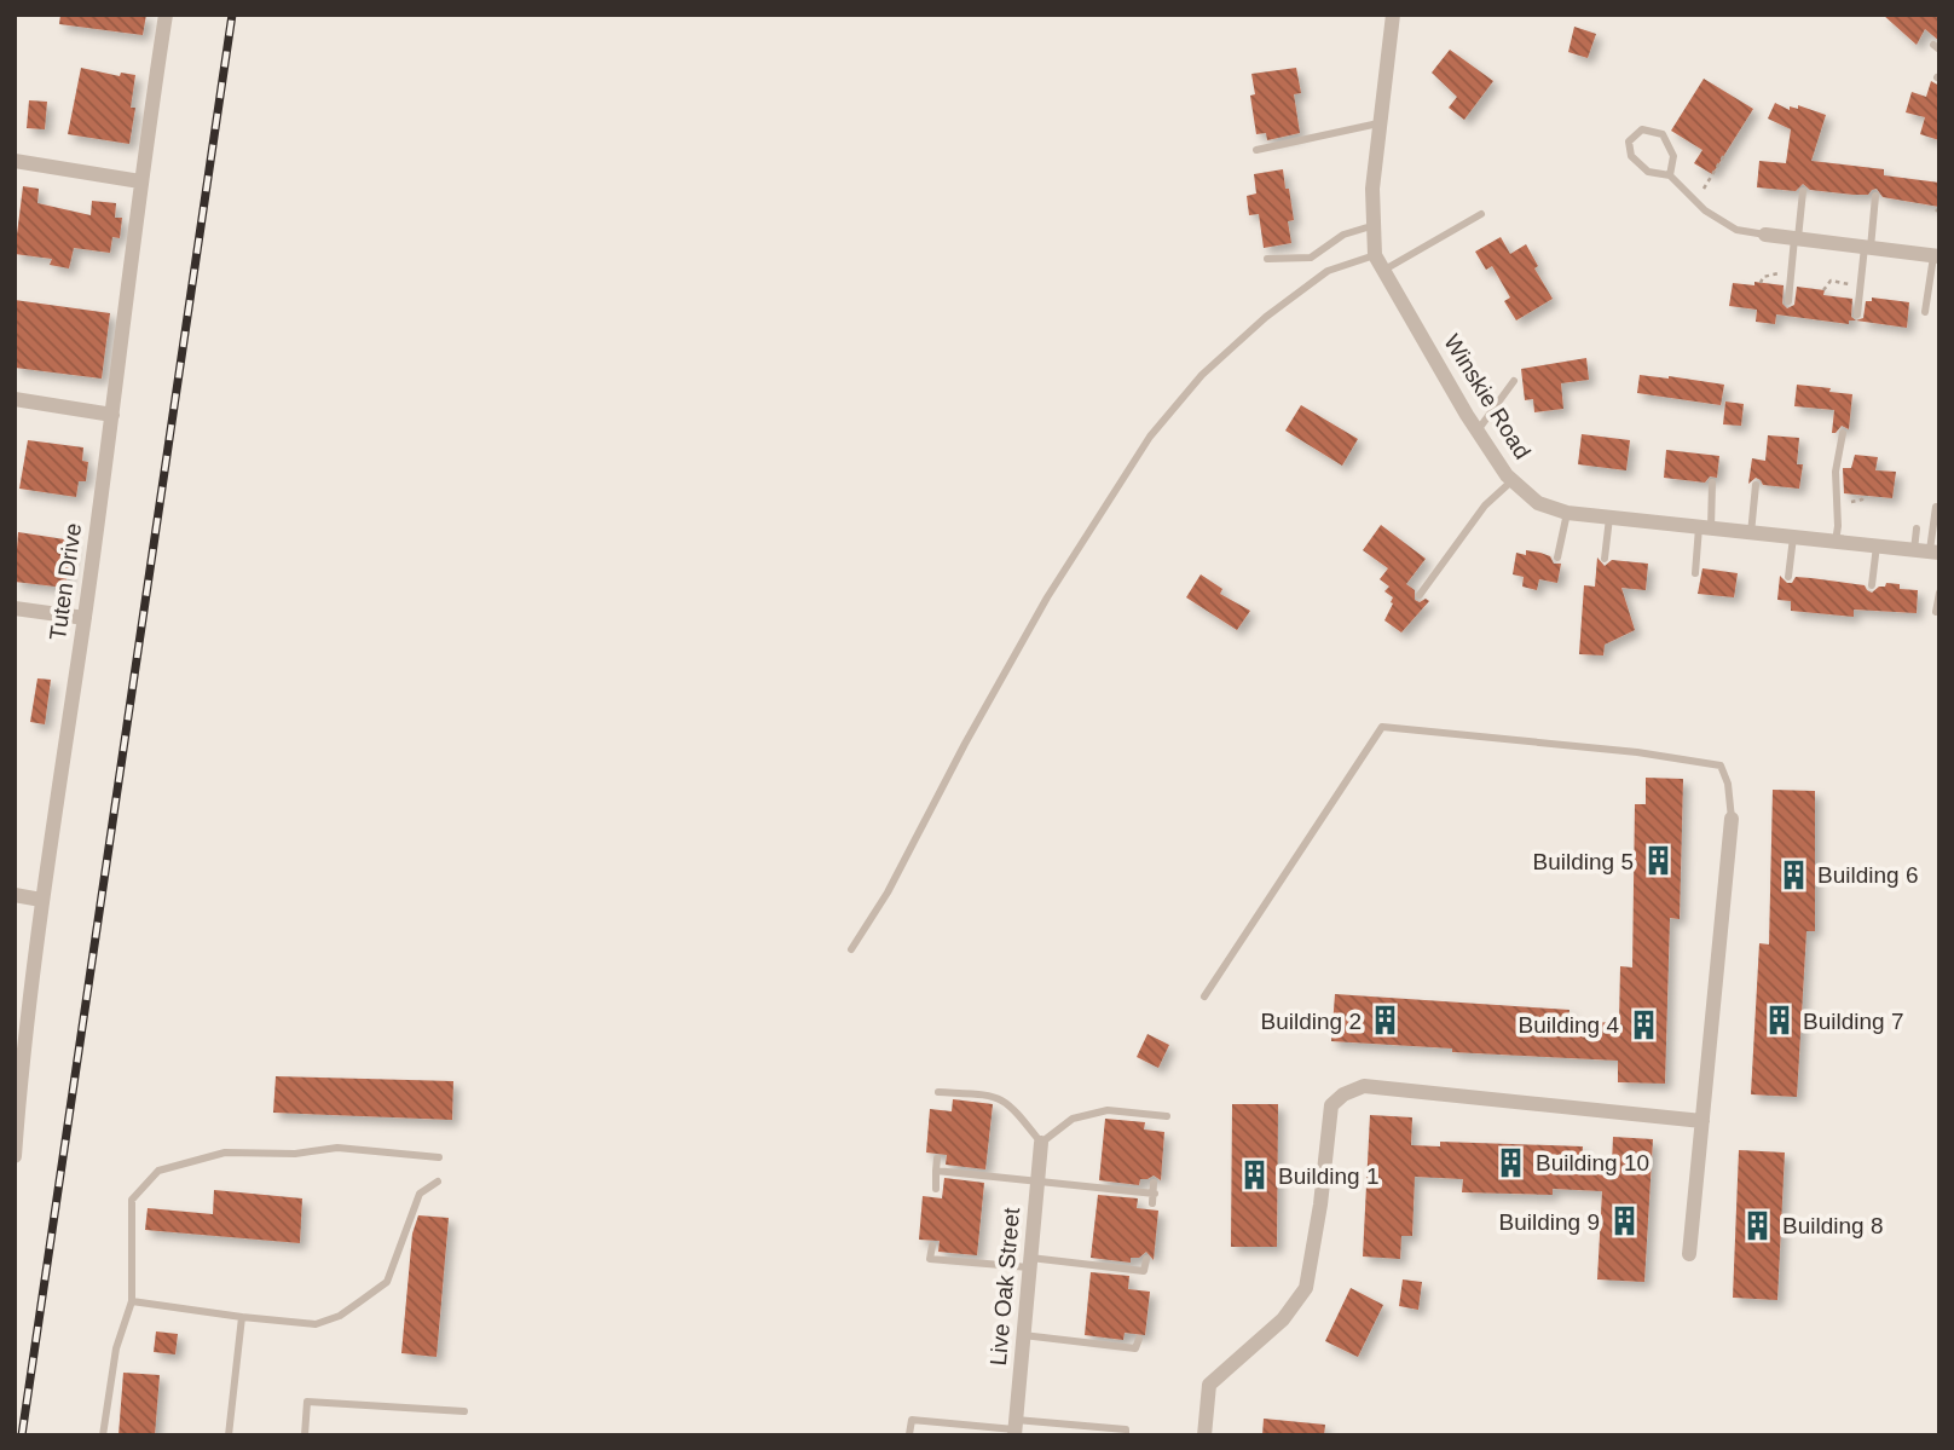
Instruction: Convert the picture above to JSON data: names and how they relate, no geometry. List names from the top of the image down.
{
  "streets": {
    "street": ["Winskie Road", "Tuten Drive", "Live Oak Street"]
  },
  "places": {
    "building": [
      "Building 5",
      "Building 6",
      "Building 2",
      "Building 7",
      "Building 4",
      "Building 10",
      "Building 1",
      "Building 9",
      "Building 8"
    ]
  }
}
